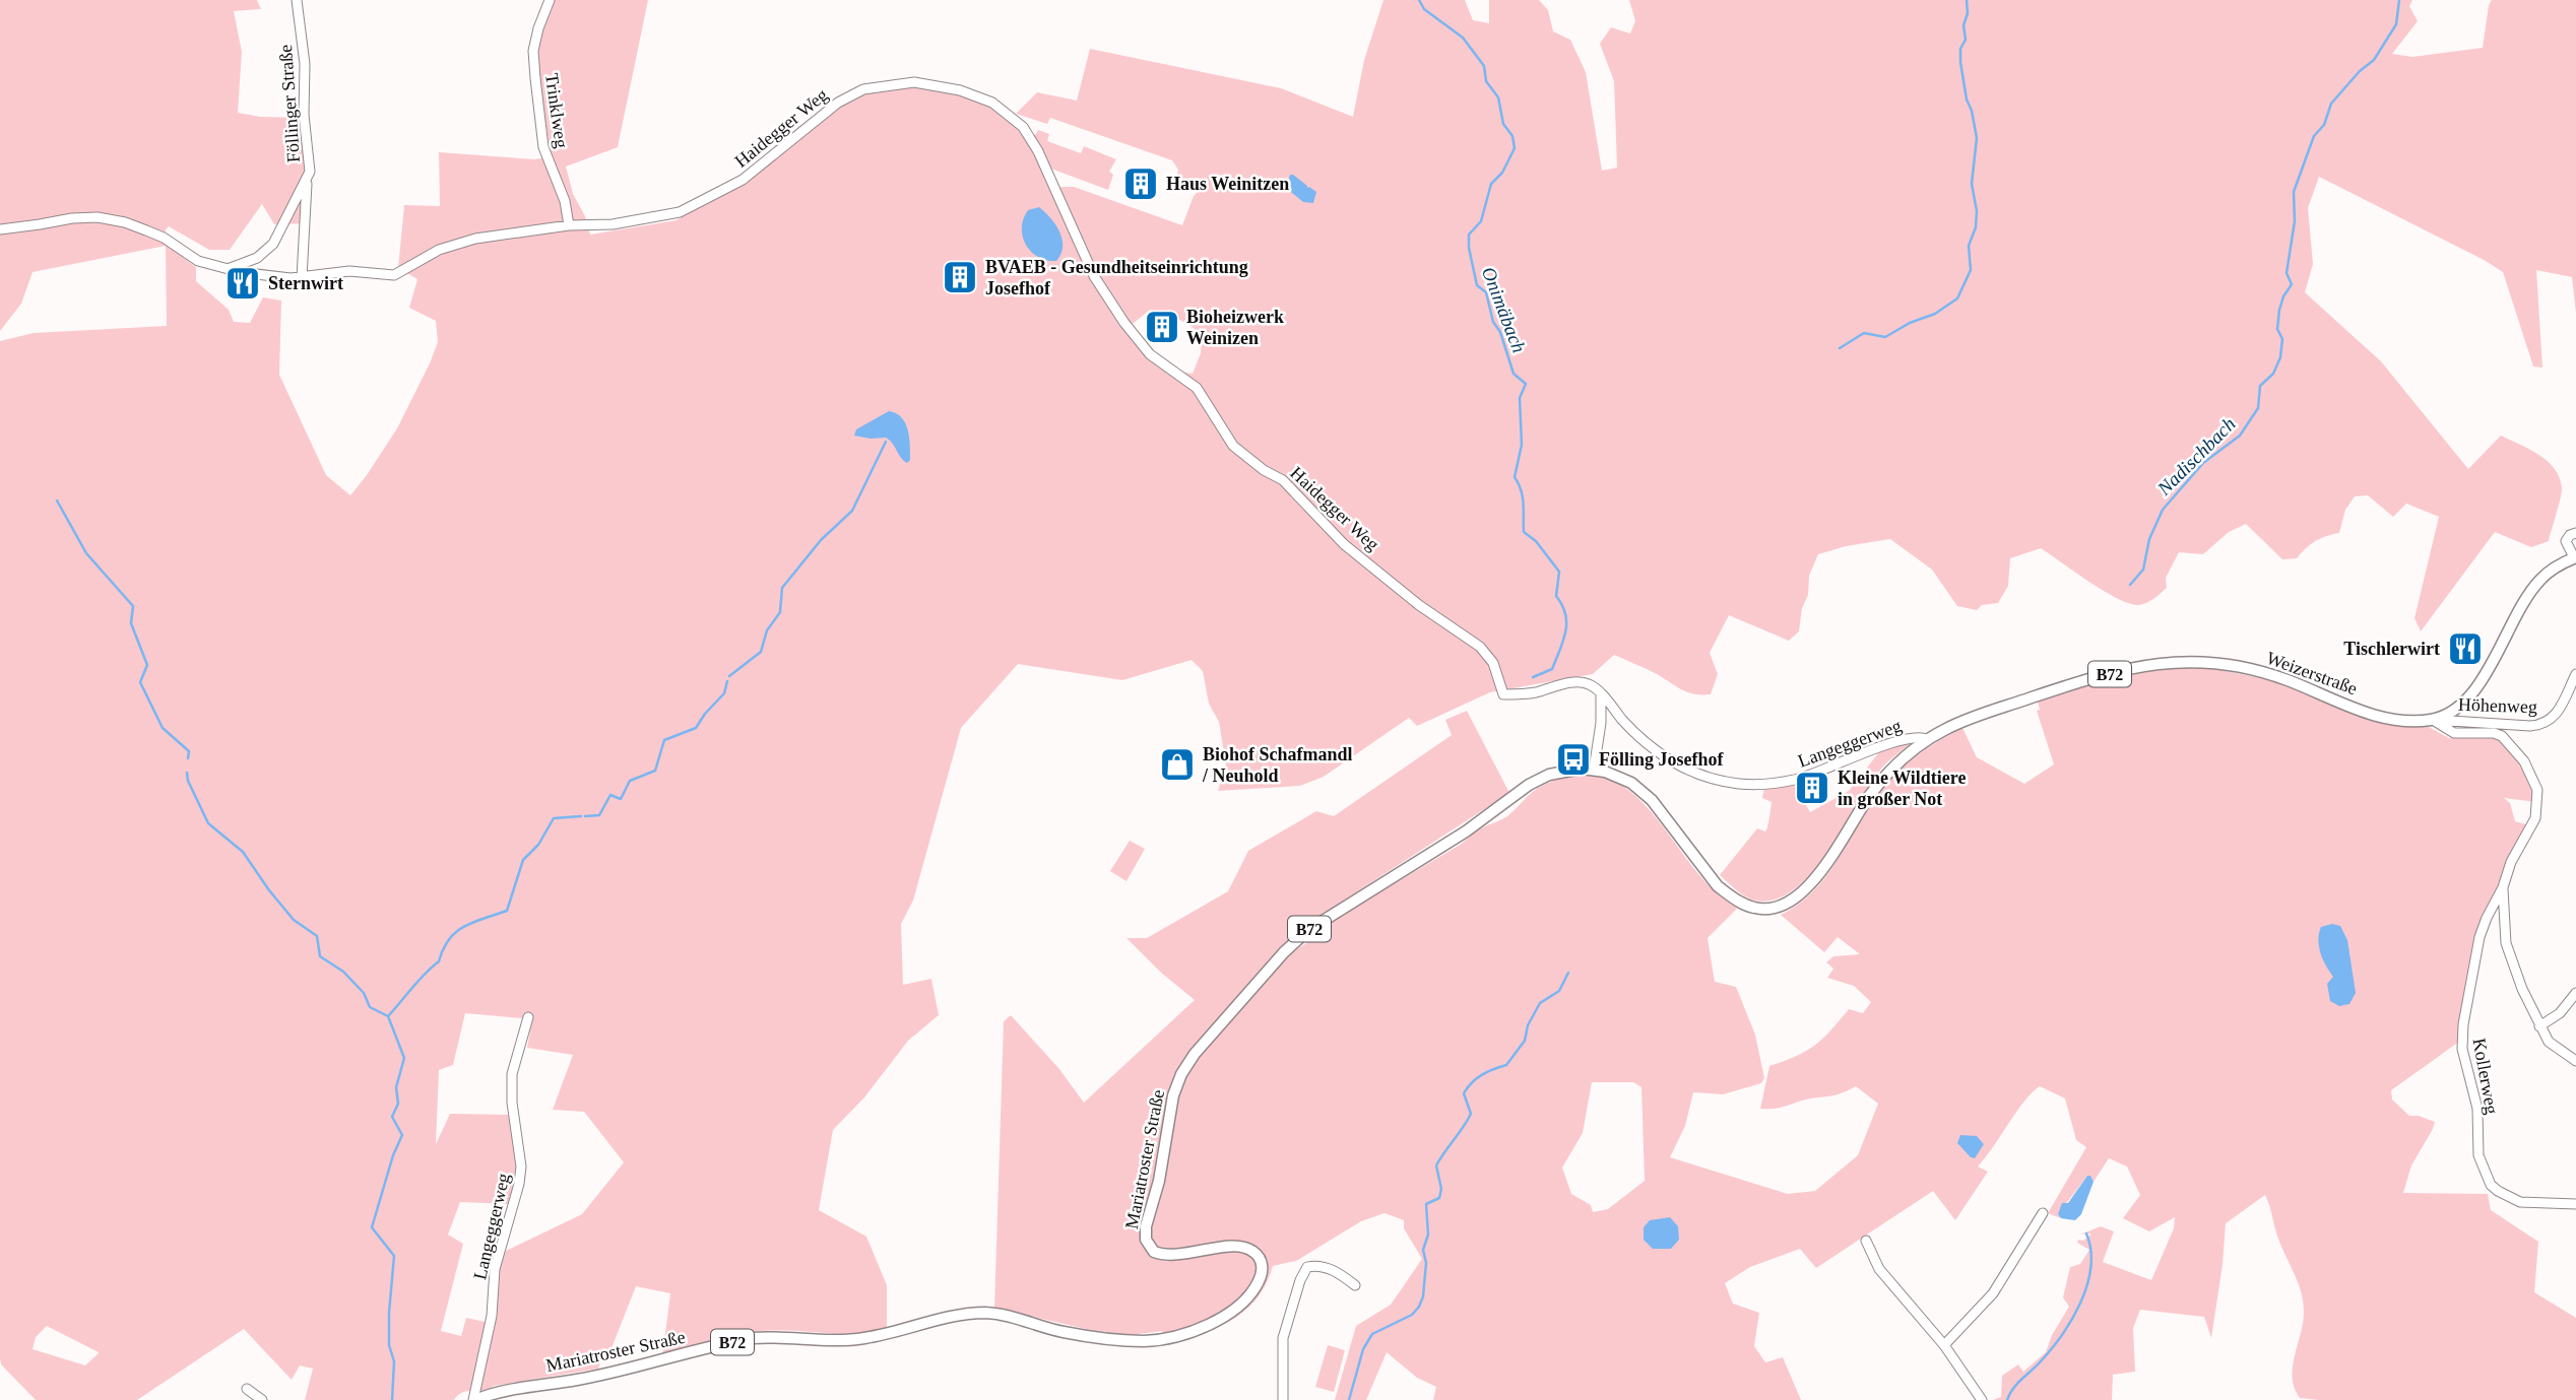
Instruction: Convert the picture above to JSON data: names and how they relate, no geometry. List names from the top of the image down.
{
  "streets": {
    "main road": ["Weizerstraße", "B72", "Mariatroster Straße"],
    "street": [
      "Föllinger Straße",
      "Trinklweg",
      "Haidegger Weg",
      "Höhenweg",
      "Langeggerweg",
      "Kollerweg"
    ]
  },
  "crossings": [
    ["Föllinger Straße", "Haidegger Weg"],
    ["Trinklweg", "Haidegger Weg"],
    ["Haidegger Weg", "Langeggerweg"],
    ["Weizerstraße", "Höhenweg"],
    ["Weizerstraße", "Langeggerweg"],
    ["Weizerstraße", "Kollerweg"],
    ["Weizerstraße", "Mariatroster Straße"],
    ["Höhenweg", "Kollerweg"],
    ["Langeggerweg", "Mariatroster Straße"]
  ],
  "water": ["Onimäbach", "Nadischbach"],
  "places": {
    "building": [
      "Haus Weinitzen",
      "BVAEB - Gesundheitseinrichtung Josefhof",
      "Bioheizwerk Weinizen",
      "Kleine Wildtiere in großer Not"
    ],
    "restaurant": ["Sternwirt", "Tischlerwirt"],
    "bus stop": ["Fölling Josefhof"],
    "shop": ["Biohof Schafmandl / Neuhold"]
  }
}
